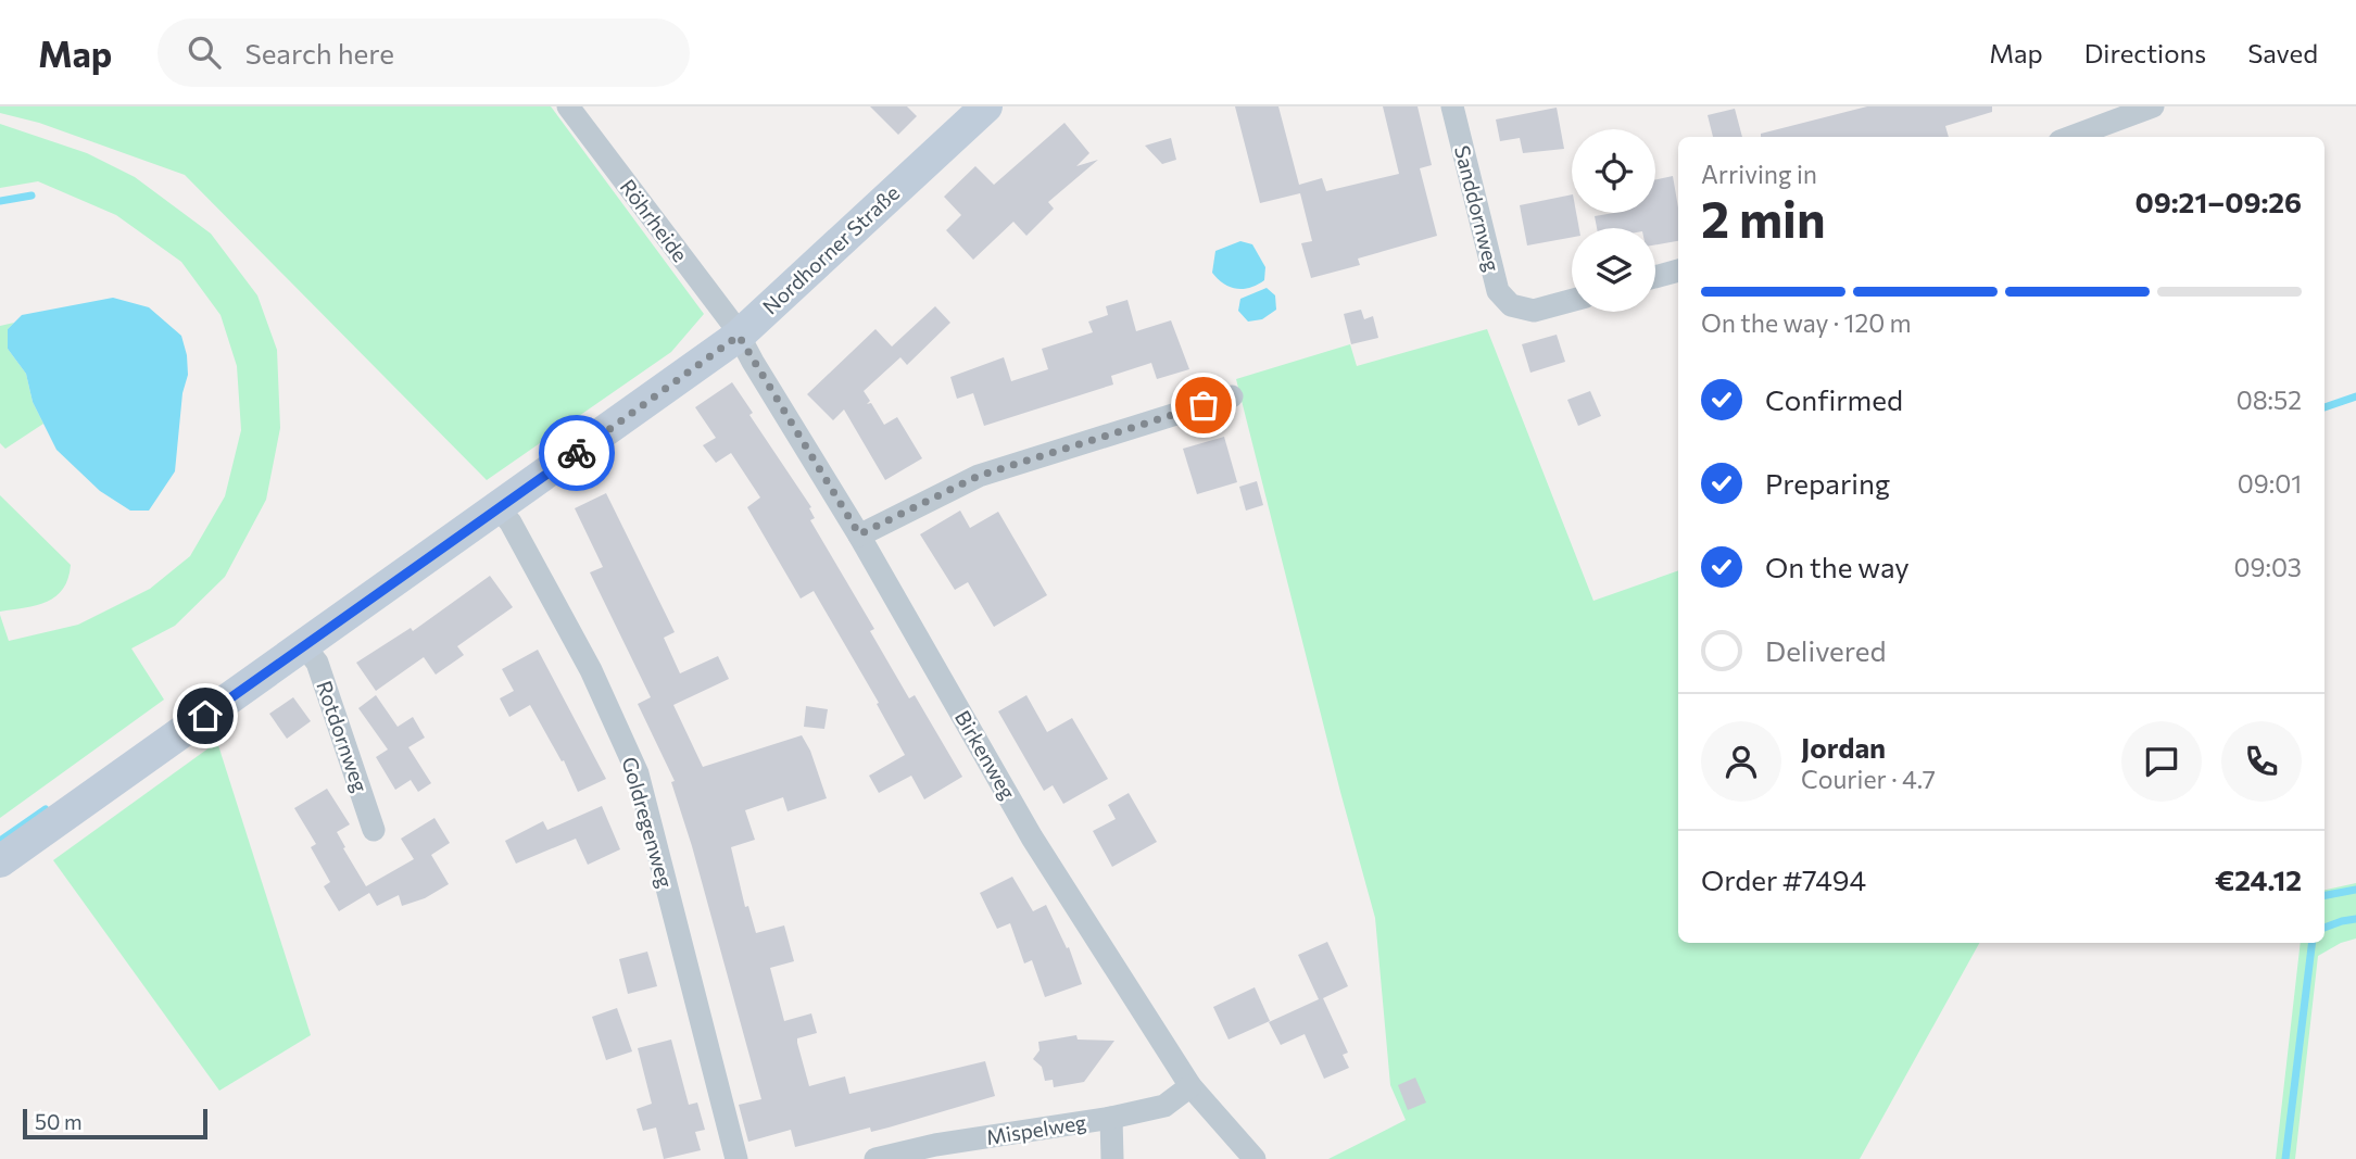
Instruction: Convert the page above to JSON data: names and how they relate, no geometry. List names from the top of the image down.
{
  "streets": {
    "street": [
      "Sanddornweg",
      "Röhrheide",
      "Nordhorner Straße",
      "Rotdornweg",
      "Birkenweg",
      "Goldregenweg",
      "Mispelweg"
    ]
  },
  "crossings": [
    ["Röhrheide", "Nordhorner Straße"],
    ["Röhrheide", "Birkenweg"],
    ["Nordhorner Straße", "Rotdornweg"],
    ["Nordhorner Straße", "Birkenweg"],
    ["Nordhorner Straße", "Goldregenweg"],
    ["Birkenweg", "Mispelweg"]
  ],
  "scale_bar": "50 m",
  "page": {
    "header": "Map",
    "search": "Search here",
    "nav": ["Map", "Directions", "Saved"],
    "heading": ["2 min", "Arriving in", "09:21–09:26"],
    "panel": [
      "Jordan",
      "Courier · 4.7",
      "Order #7494",
      "€24.12"
    ],
    "bar": "On the way · 120 m",
    "list": [
      ["Confirmed", "08:52"],
      ["Preparing", "09:01"],
      ["On the way", "09:03"],
      "Delivered"
    ],
    "scale": "50 m"
  }
}
